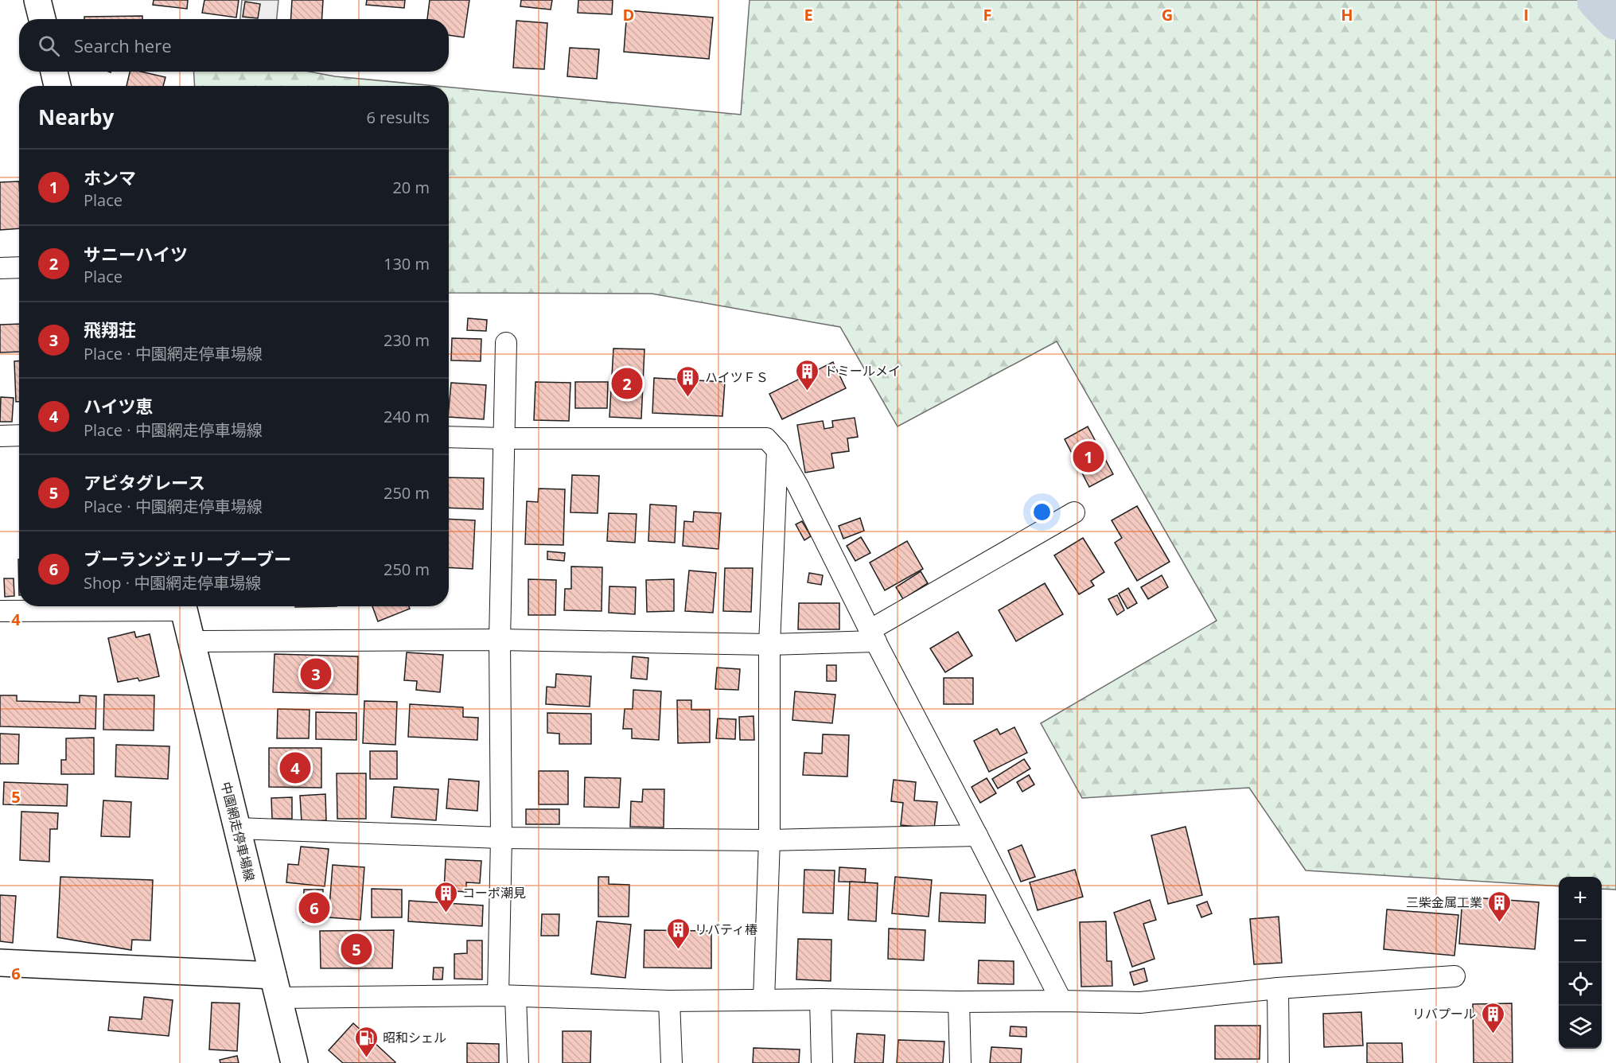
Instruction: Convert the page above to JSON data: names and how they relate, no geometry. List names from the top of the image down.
{
  "streets": {
    "main road": ["中園網走停車場線"]
  },
  "places": {
    "building": [
      "ドミールメイ",
      "ハイツＦＳ",
      "コーポ潮見",
      "三柴金属工業",
      "リバティ椿",
      "リバプール"
    ],
    "fuel station": ["昭和シェル"]
  },
  "page": {
    "search": "Search here",
    "heading": ["Nearby", "6 results"],
    "list": [
      {
        "mark": "1",
        "name": "ホンマ",
        "note": "Place",
        "value": "20 m"
      },
      {
        "mark": "2",
        "name": "サニーハイツ",
        "note": "Place",
        "value": "130 m"
      },
      {
        "mark": "3",
        "name": "飛翔荘",
        "note": "Place · 中園網走停車場線",
        "value": "230 m"
      },
      {
        "mark": "4",
        "name": "ハイツ恵",
        "note": "Place · 中園網走停車場線",
        "value": "240 m"
      },
      {
        "mark": "5",
        "name": "アビタグレース",
        "note": "Place · 中園網走停車場線",
        "value": "250 m"
      },
      {
        "mark": "6",
        "name": "ブーランジェリープーブー",
        "note": "Shop · 中園網走停車場線",
        "value": "250 m"
      }
    ],
    "pins": [
      "2",
      "1",
      "3",
      "4",
      "6",
      "5"
    ],
    "map_buttons": ["+", "−"]
  },
  "grid": {
    "columns": [
      "D",
      "E",
      "F",
      "G",
      "H",
      "I"
    ],
    "rows": ["4", "5", "6"]
  }
}
